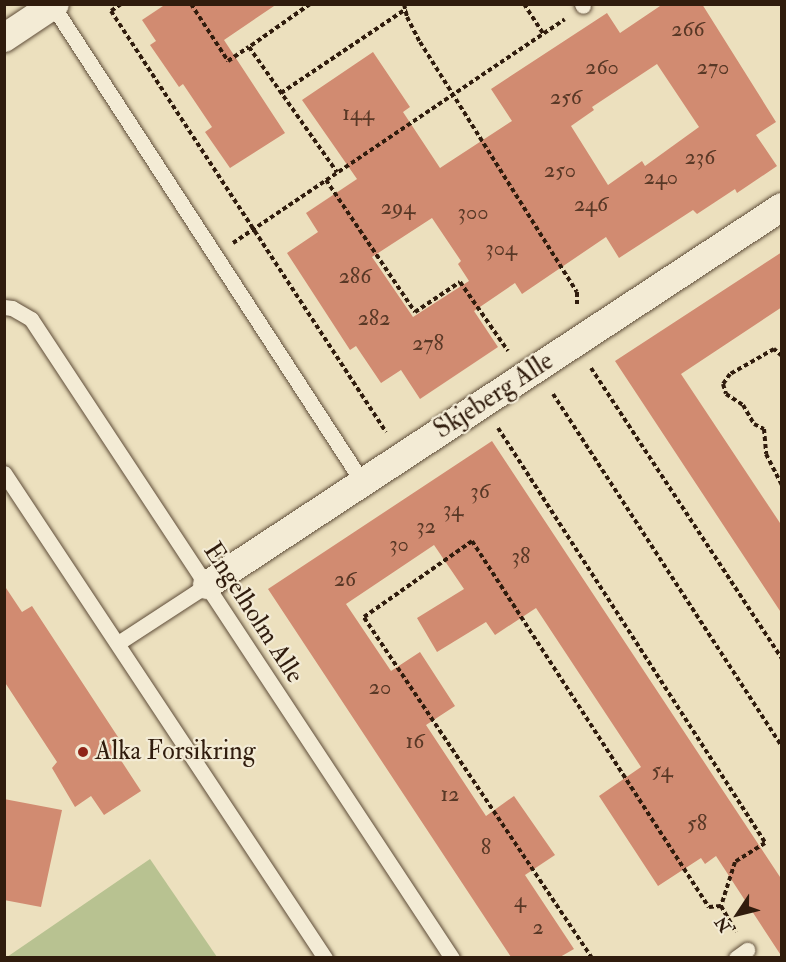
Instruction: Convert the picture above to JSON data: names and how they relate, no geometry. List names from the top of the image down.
{
  "streets": {
    "street": ["Skjeberg Alle"],
    "lane": ["Engelholm Alle"]
  },
  "crossings": [
    ["Skjeberg Alle", "Engelholm Alle"]
  ],
  "places": ["Alka Forsikring"],
  "house_numbers": [
    "266",
    "260",
    "270",
    "256",
    "144",
    "236",
    "250",
    "240",
    "246",
    "294",
    "300",
    "304",
    "286",
    "282",
    "278",
    "36",
    "34",
    "32",
    "30",
    "38",
    "26",
    "20",
    "16",
    "54",
    "12",
    "58",
    "8",
    "4",
    "2"
  ],
  "north": "bottom left"
}
